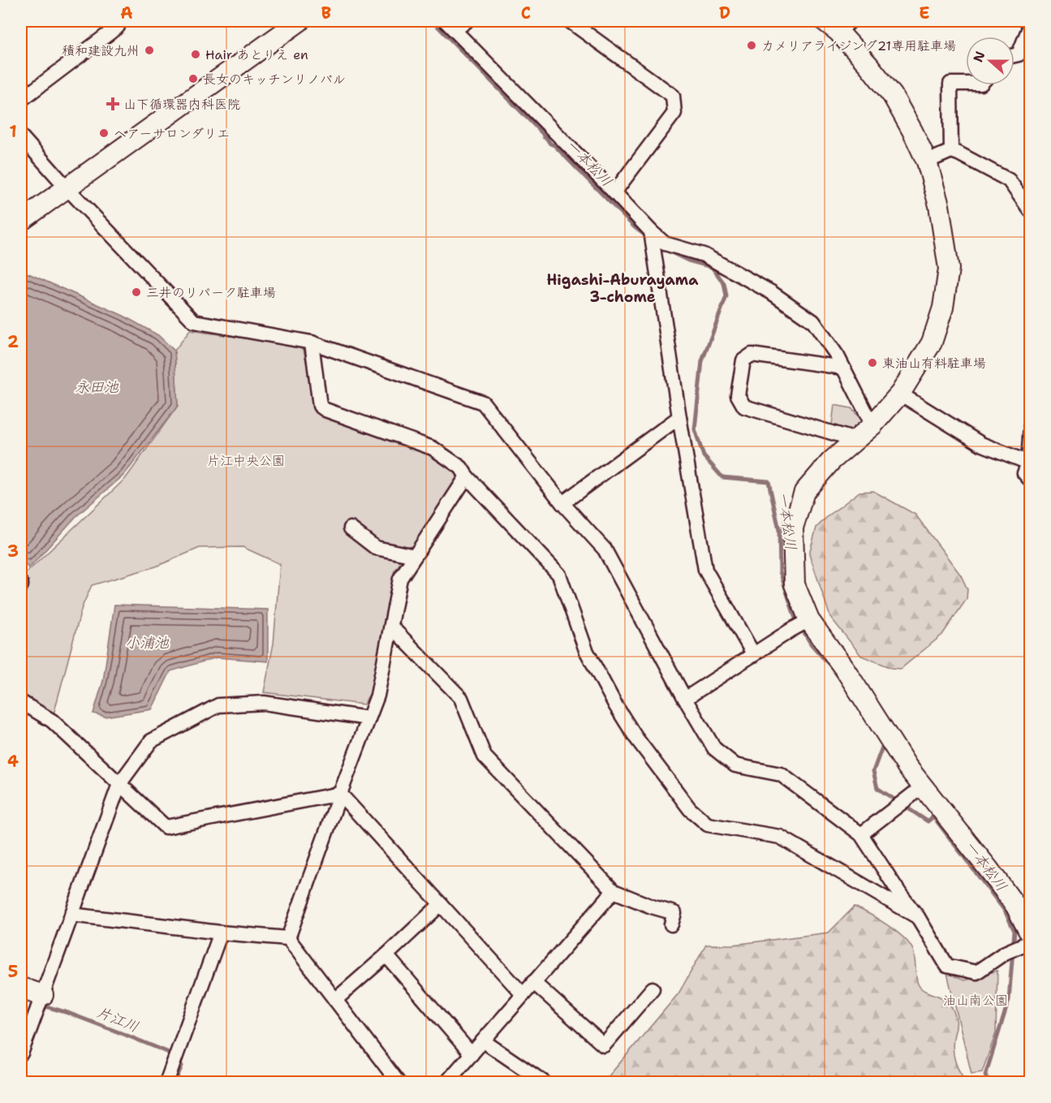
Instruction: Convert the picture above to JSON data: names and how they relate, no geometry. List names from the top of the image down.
{
  "districts": ["Higashi-Aburayama 3-chome"],
  "water": [
    "一本松川",
    "永田池",
    "小浦池",
    "片江川"
  ],
  "parks": ["片江中央公園", "油山南公園"],
  "places": {
    "other": [
      "カメリアライジング21専用駐車場",
      "積和建設九州",
      "Hair あとりえ en",
      "長女のキッチンリノバル",
      "ヘアーサロンダリエ",
      "三井のリパーク駐車場",
      "東油山有料駐車場"
    ],
    "health": ["山下循環器内科医院"]
  },
  "north": "left",
  "grid": {
    "columns": [
      "A",
      "B",
      "C",
      "D",
      "E"
    ],
    "rows": [
      "1",
      "2",
      "3",
      "4",
      "5"
    ]
  }
}
